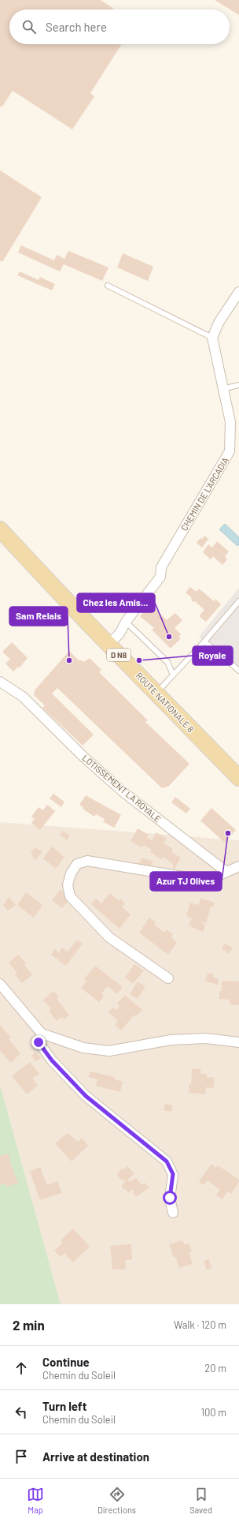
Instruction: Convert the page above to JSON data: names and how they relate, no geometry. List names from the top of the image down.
{
  "streets": {
    "main road": ["D N8", "ROUTE NATIONALE 8"],
    "street": ["CHEMIN DE L'ARCADIA", "LOTISSEMENT LA ROYALE"]
  },
  "crossings": [
    ["CHEMIN DE L'ARCADIA", "ROUTE NATIONALE 8"]
  ],
  "places": [
    "Chez les Amis...",
    "Sam Relais",
    "Royale",
    "Azur TJ Olives"
  ],
  "page": {
    "search": "Search here",
    "heading": ["2 min", "Walk · 120 m"],
    "list": [
      ["Continue", "Chemin du Soleil", "20 m"],
      ["Turn left", "Chemin du Soleil", "100 m"],
      "Arrive at destination"
    ],
    "nav": ["Map", "Directions", "Saved"]
  }
}
